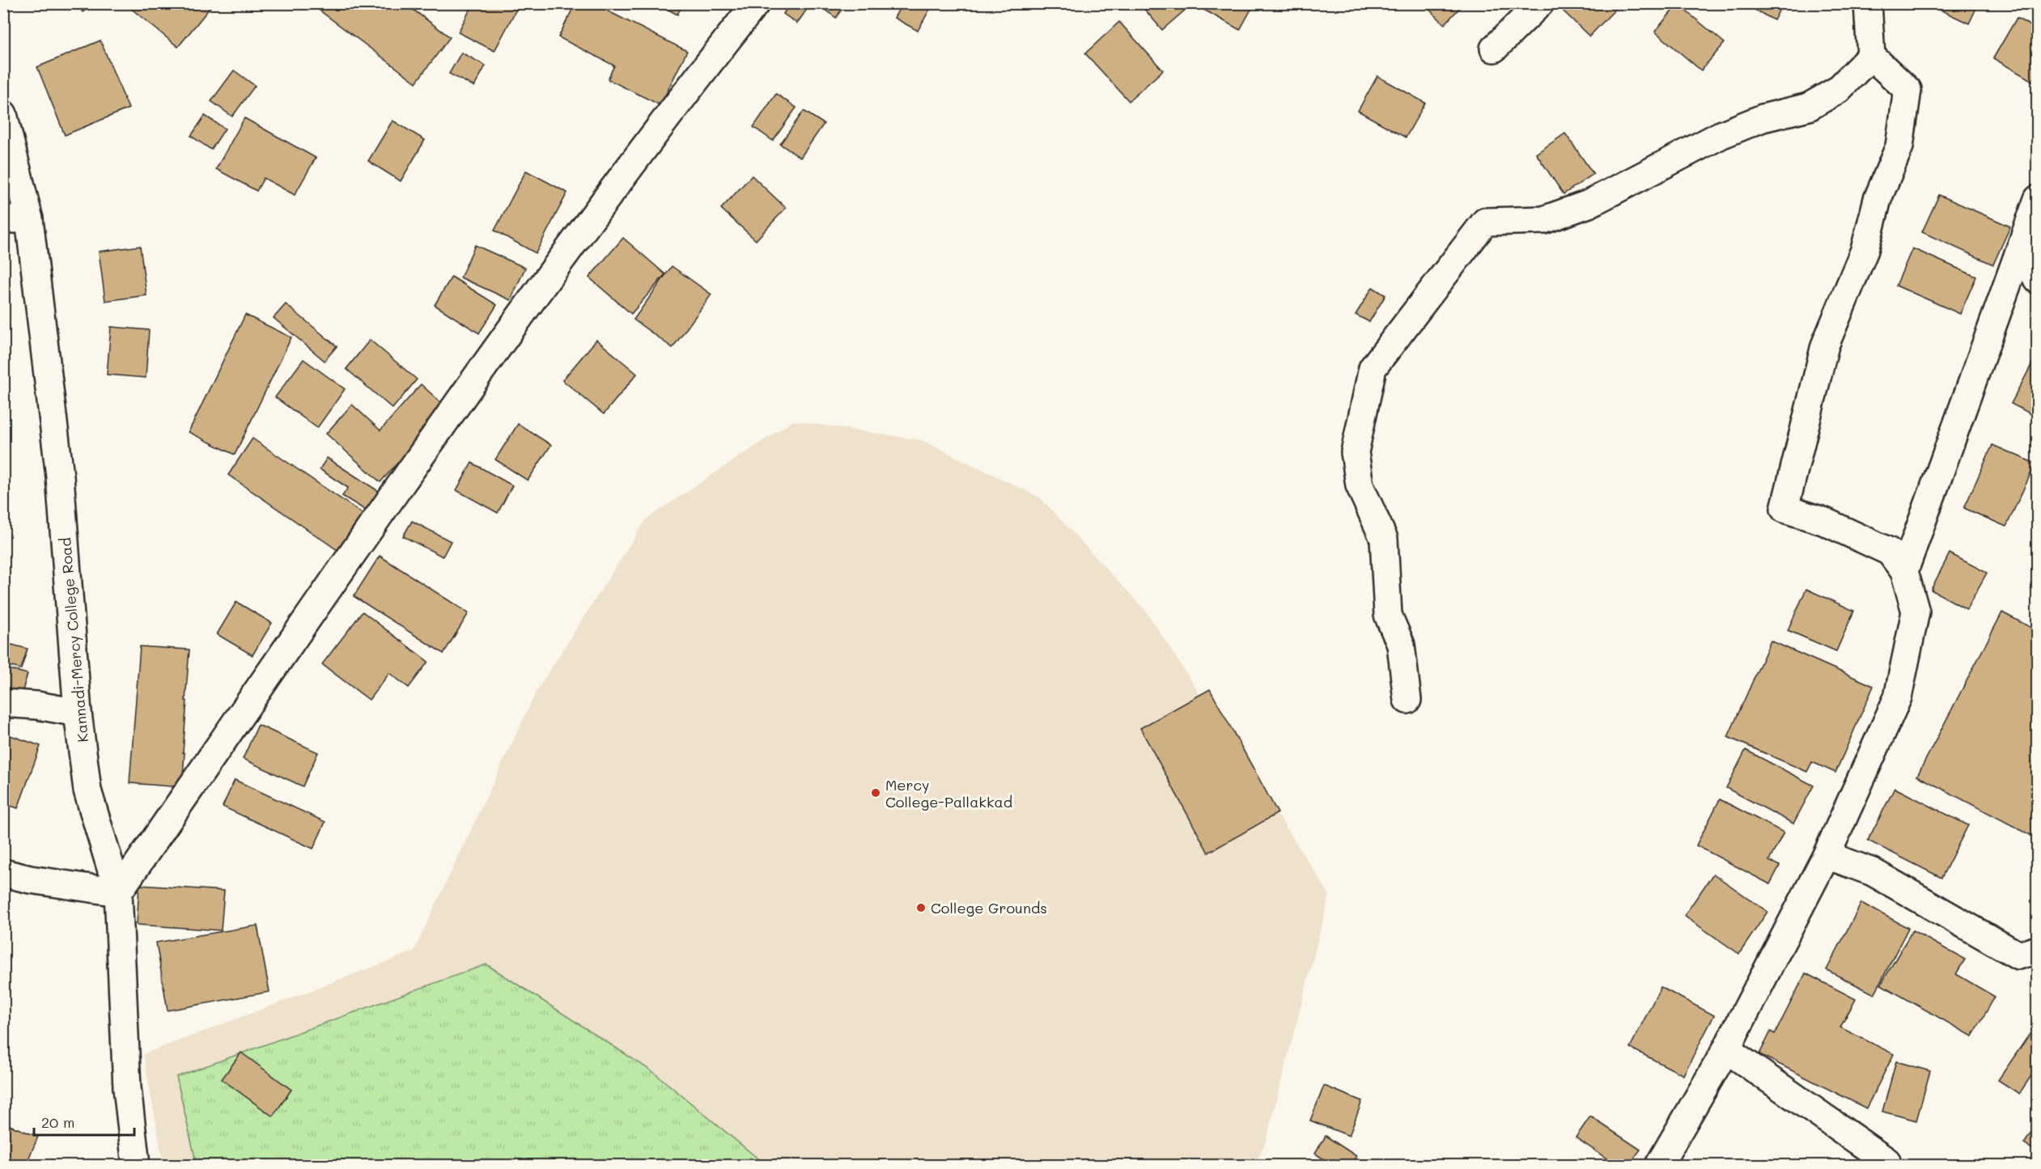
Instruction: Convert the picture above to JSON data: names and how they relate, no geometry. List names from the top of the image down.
{
  "streets": {
    "street": ["Kannadi-Mercy College Road"]
  },
  "places": ["Mercy College-Pallakkad", "College Grounds"],
  "scale_bar": "20 m"
}
